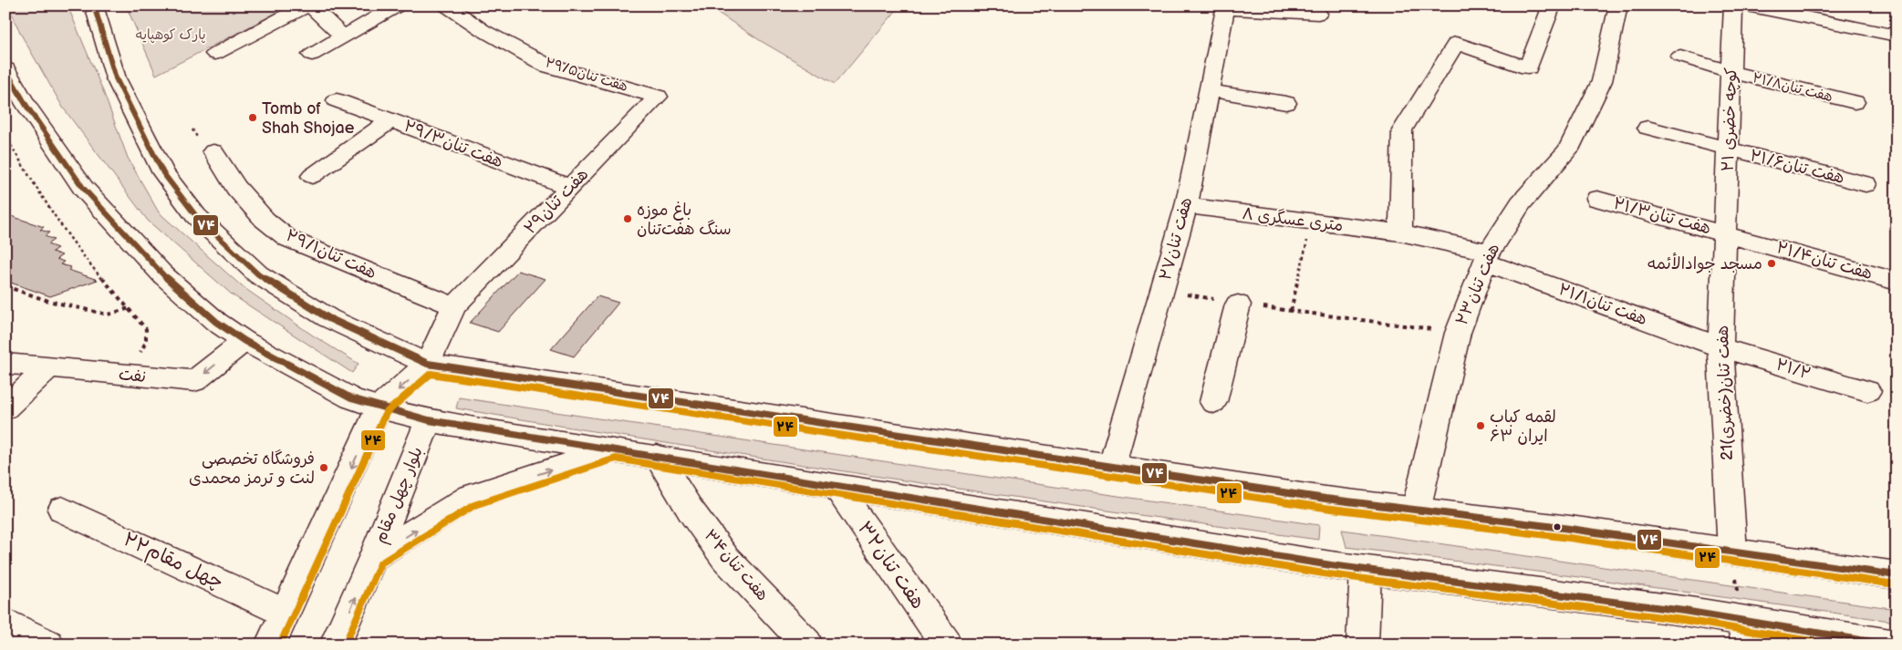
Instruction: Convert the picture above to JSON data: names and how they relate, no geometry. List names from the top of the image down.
{
  "streets": {
    "street": [
      "۲۹/۵هفت تنان",
      "۲۱/۸هفت تنان",
      "کوچه خضری ۲۱",
      "۲۹/۳هفت تنان",
      "۲۱/۶هفت تنان",
      "هفت تنان۲۹",
      "۲۱/۳هفت تنان",
      "۸ متری عسگری",
      "هفت تنان۲۷",
      "۲۹/۱هفت تنان",
      "۲۱/۴هفت تنان",
      "هفت تنان۲۳",
      "۲۱/۱هفت تنان",
      "۲۱/۲",
      "نفت",
      "21هفت تنان(خضری)",
      "بلوار چهل مقام",
      "چهل مقام۲۲",
      "هفت تنان۳۴",
      "هفت تنان۳۲"
    ]
  },
  "crossings": [
    ["۲۹/۵هفت تنان", "هفت تنان۲۹"],
    ["۲۱/۸هفت تنان", "کوچه خضری ۲۱"],
    ["کوچه خضری ۲۱", "۲۱/۶هفت تنان"],
    ["کوچه خضری ۲۱", "۲۱/۳هفت تنان"],
    ["کوچه خضری ۲۱", "۲۱/۴هفت تنان"],
    ["کوچه خضری ۲۱", "21هفت تنان(خضری)"],
    ["۲۹/۳هفت تنان", "هفت تنان۲۹"],
    ["هفت تنان۲۹", "۲۹/۱هفت تنان"],
    ["۲۱/۳هفت تنان", "۲۱/۴هفت تنان"],
    ["۲۱/۳هفت تنان", "21هفت تنان(خضری)"],
    ["۸ متری عسگری", "هفت تنان۲۷"],
    ["۸ متری عسگری", "هفت تنان۲۳"],
    ["۸ متری عسگری", "۲۱/۱هفت تنان"],
    ["۲۱/۴هفت تنان", "21هفت تنان(خضری)"],
    ["هفت تنان۲۳", "۲۱/۱هفت تنان"],
    ["۲۱/۱هفت تنان", "۲۱/۲"],
    ["۲۱/۱هفت تنان", "21هفت تنان(خضری)"],
    ["۲۱/۲", "21هفت تنان(خضری)"]
  ],
  "one_way": ["نفت"],
  "parks": ["پارک کوهپایه"],
  "places": [
    "Tomb of Shah Shojae",
    "باغ‌ موزه سنگ هفت‌تنان",
    "مسجد جوادالأئمه",
    "لقمه کباب ایران ۶۳",
    "فروشگاه تخصصی لنت و ترمز محمدی"
  ],
  "lines": ["transit line ۷۴", "transit line ۲۴"]
}
